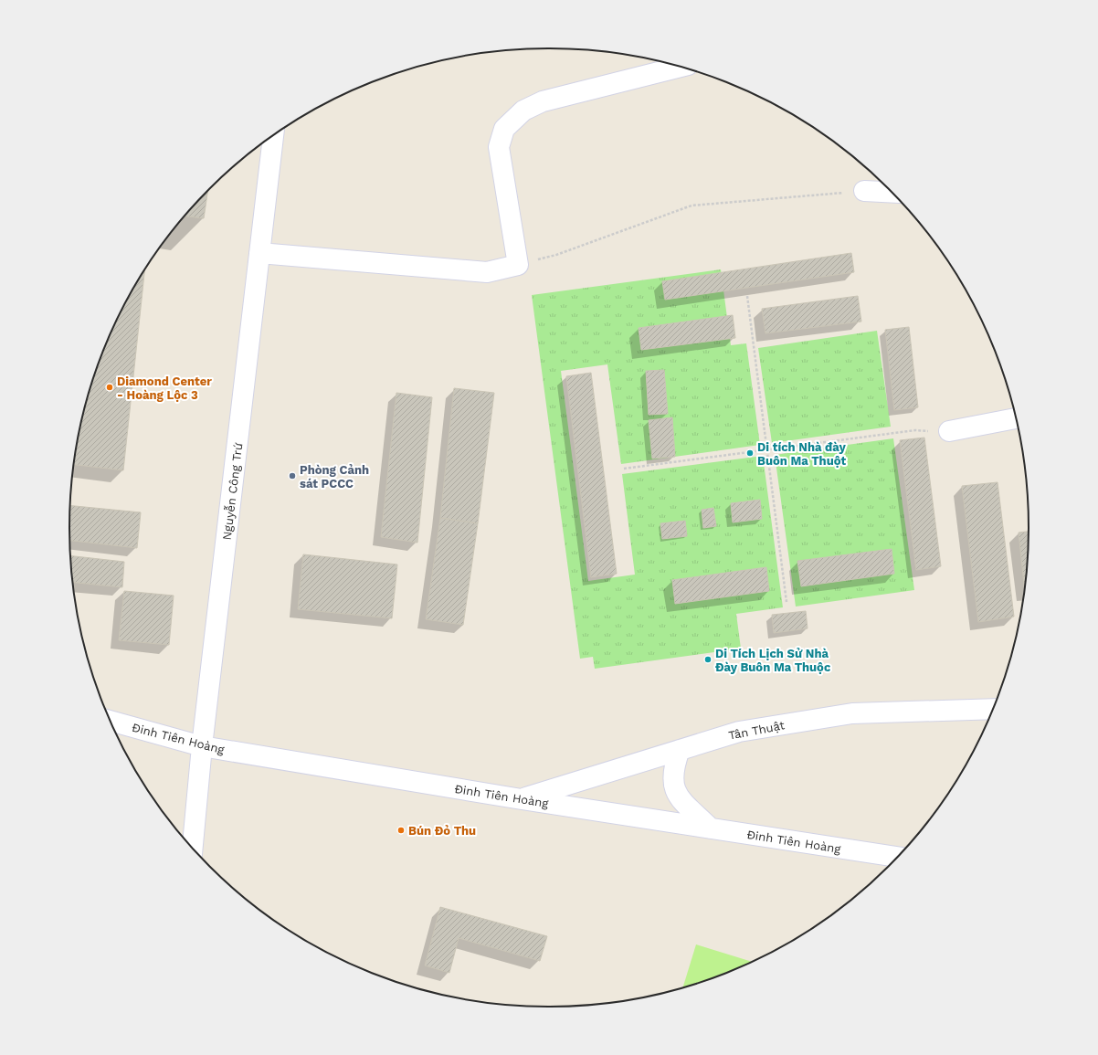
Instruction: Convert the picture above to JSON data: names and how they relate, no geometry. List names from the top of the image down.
{
  "streets": {
    "street": ["Nguyễn Công Trứ", "Tân Thuật", "Đinh Tiên Hoàng"]
  },
  "crossings": [
    ["Nguyễn Công Trứ", "Đinh Tiên Hoàng"],
    ["Tân Thuật", "Đinh Tiên Hoàng"]
  ],
  "places": [
    "Diamond Center - Hoàng Lộc 3",
    "Di tích Nhà đày Buôn Ma Thuột",
    "Phòng Cảnh sát PCCC",
    "Di Tích Lịch Sử Nhà Đày Buôn Ma Thuộc",
    "Bún Đỏ Thu"
  ]
}
